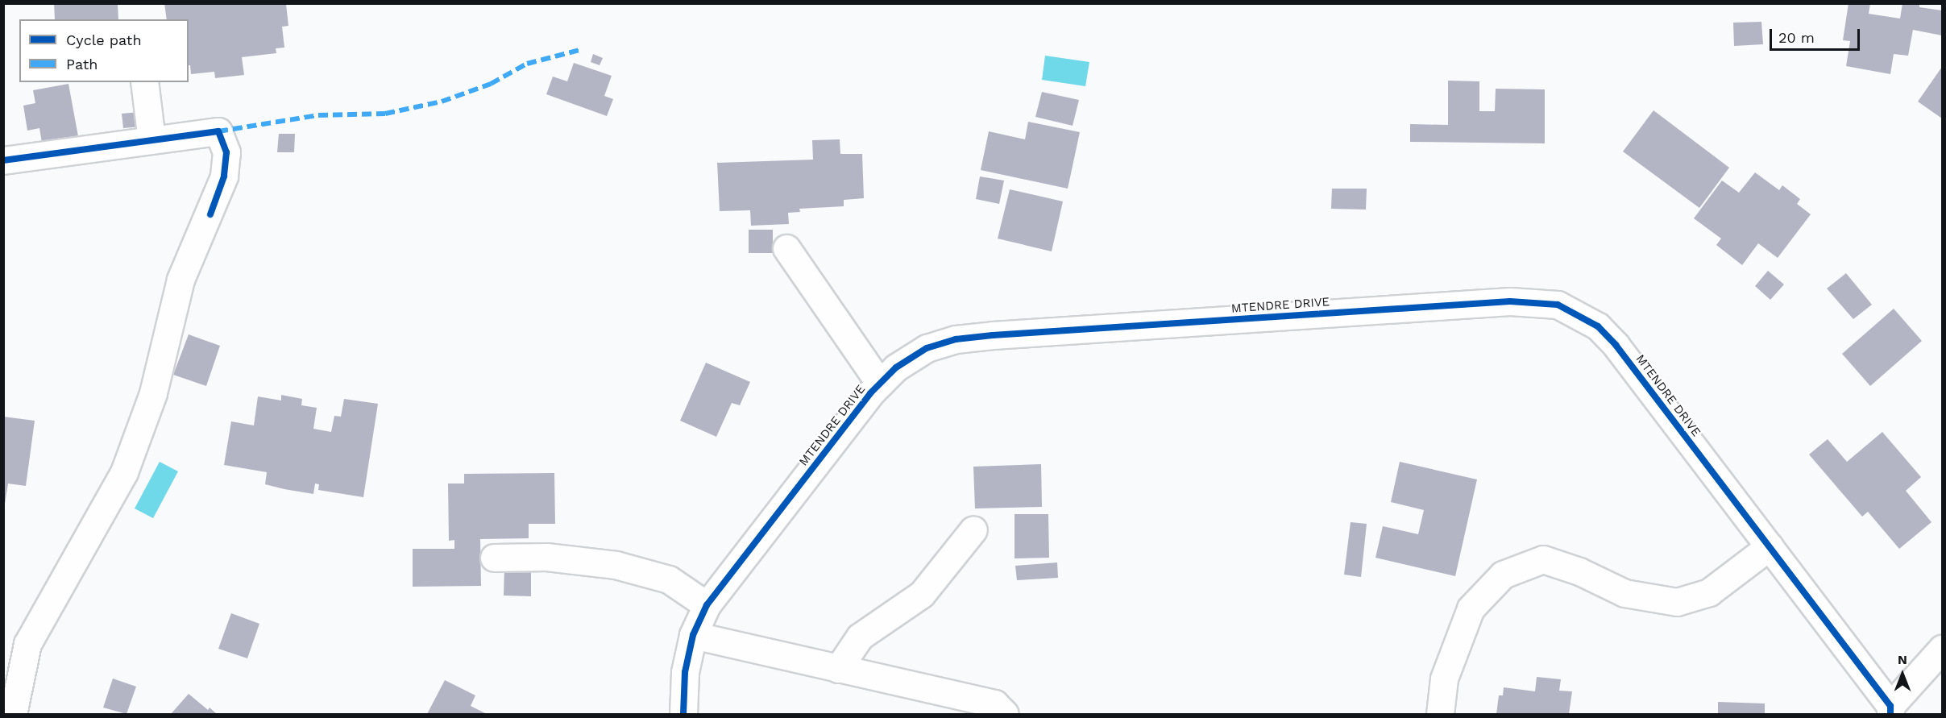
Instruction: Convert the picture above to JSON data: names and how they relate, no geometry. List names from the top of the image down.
{
  "streets": {
    "street": ["MTENDRE DRIVE"]
  },
  "legend": ["Cycle path", "Path"],
  "scale_bar": "20 m",
  "north": "top"
}
